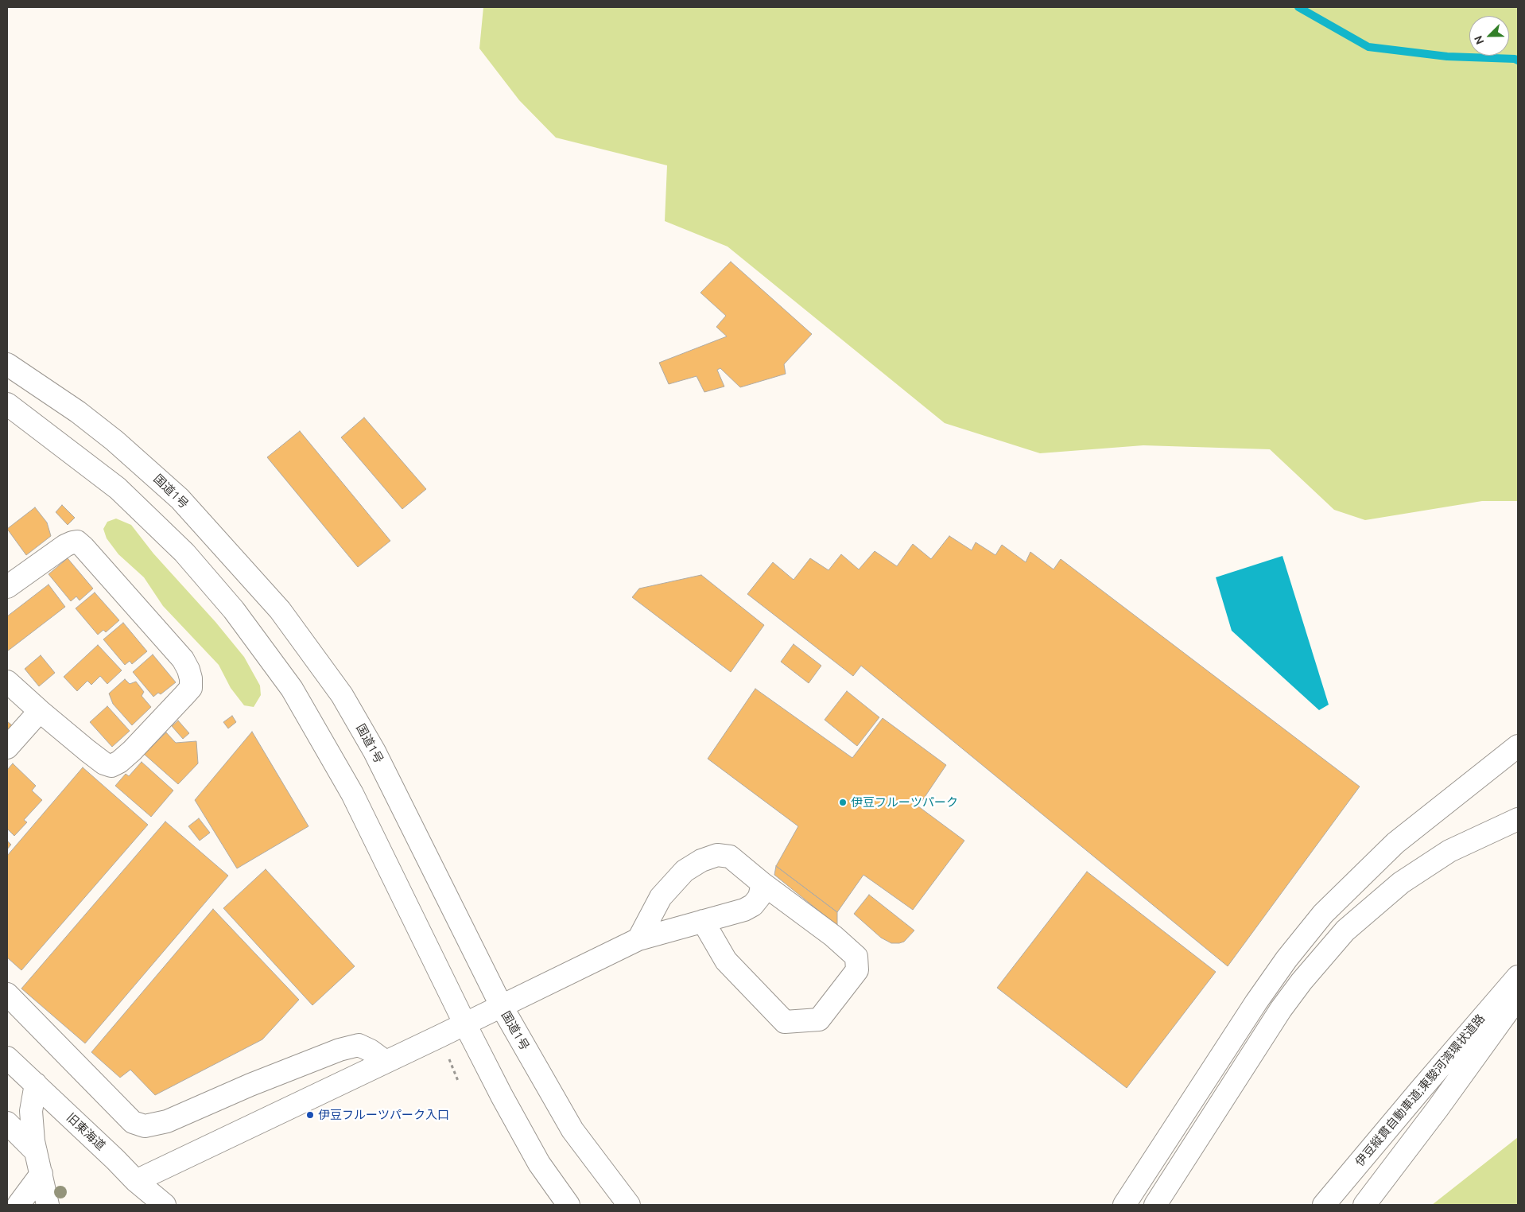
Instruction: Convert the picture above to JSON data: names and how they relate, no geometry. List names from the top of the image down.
{
  "streets": {
    "main road": ["国道1号", "伊豆縦貫自動車道;東駿河湾環状道路", "旧東海道"]
  },
  "places": ["伊豆フルーツパーク", "伊豆フルーツパーク入口"],
  "north": "bottom left"
}
